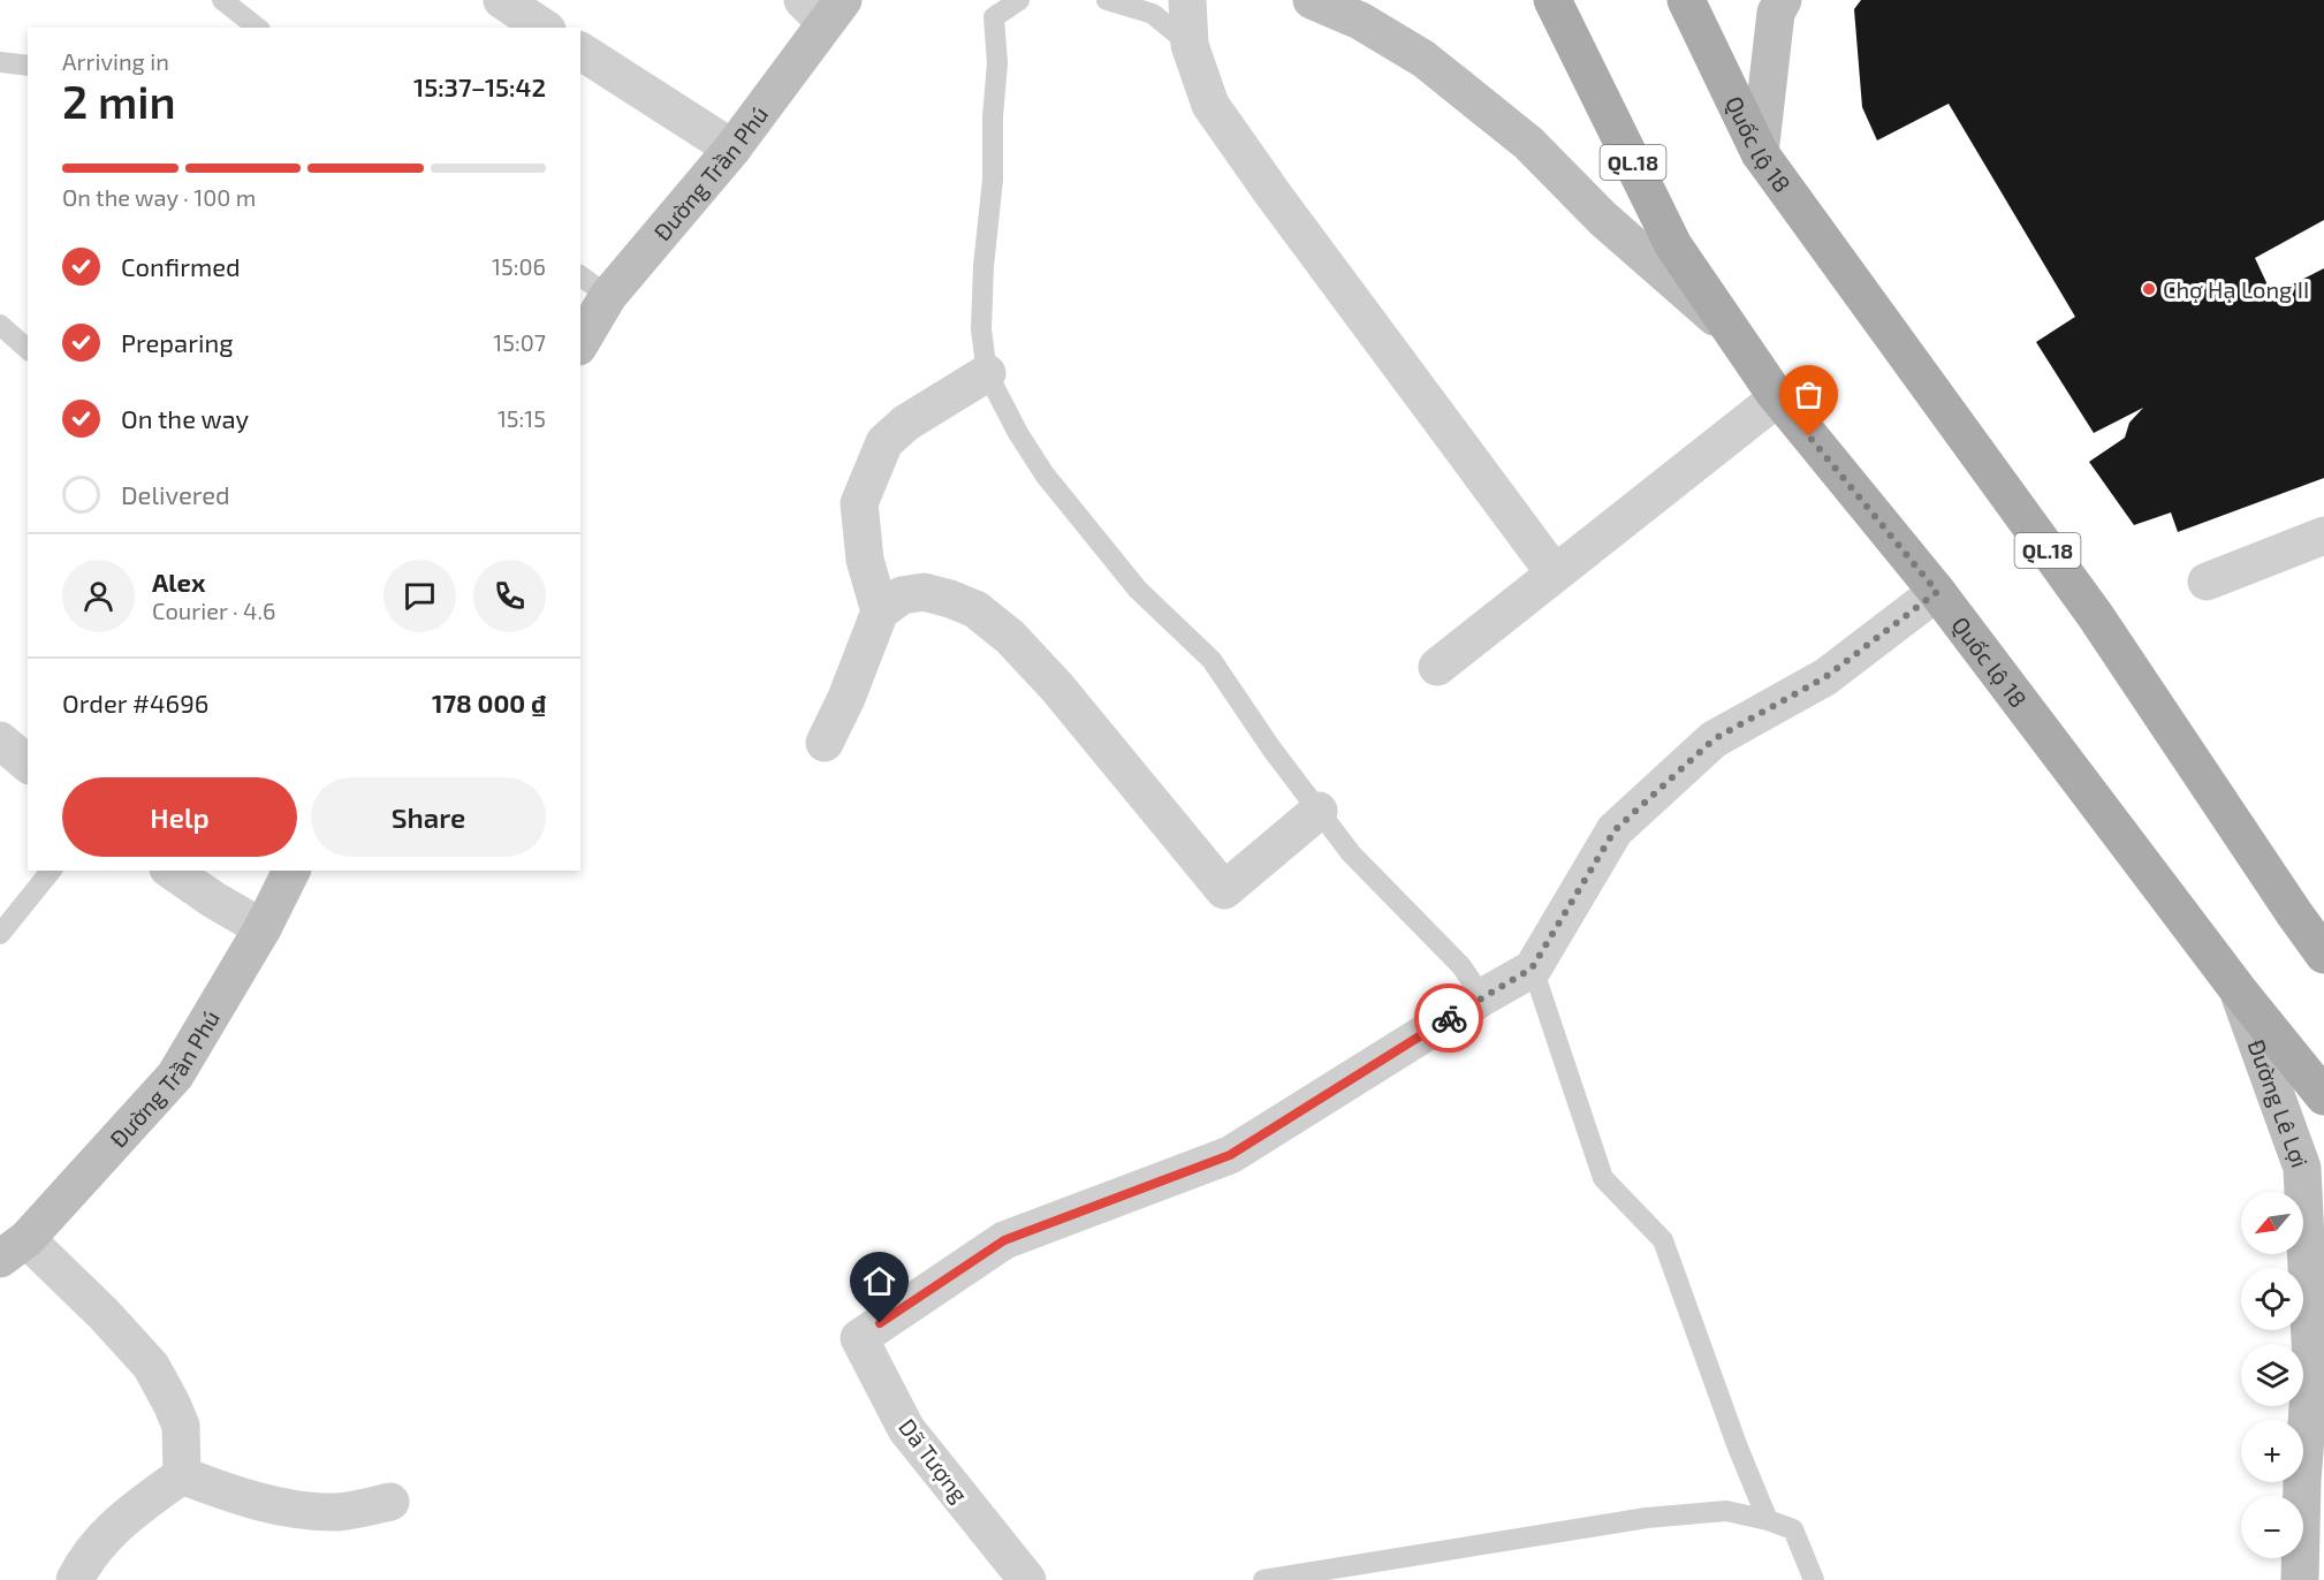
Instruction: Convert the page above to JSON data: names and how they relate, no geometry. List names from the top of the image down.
{
  "streets": {
    "main road": [
      "Quốc lộ 18",
      "QL.18",
      "Đường Trần Phú",
      "Đường Lê Lợi"
    ],
    "street": ["Dã Tượng"]
  },
  "crossings": [
    ["Quốc lộ 18", "Đường Lê Lợi"],
    ["Quốc lộ 18", "Dã Tượng"]
  ],
  "places": ["Chợ Hạ Long II"],
  "north": "bottom left",
  "page": {
    "heading": ["2 min", "Arriving in", "15:37–15:42"],
    "panel": [
      "Alex",
      "Courier · 4.6",
      "Order #4696",
      "178 000 ₫"
    ],
    "bar": "On the way · 100 m",
    "list": [
      ["Confirmed", "15:06"],
      ["Preparing", "15:07"],
      ["On the way", "15:15"],
      "Delivered"
    ],
    "buttons": ["Help", "Share"],
    "map_buttons": ["+", "−"]
  }
}
